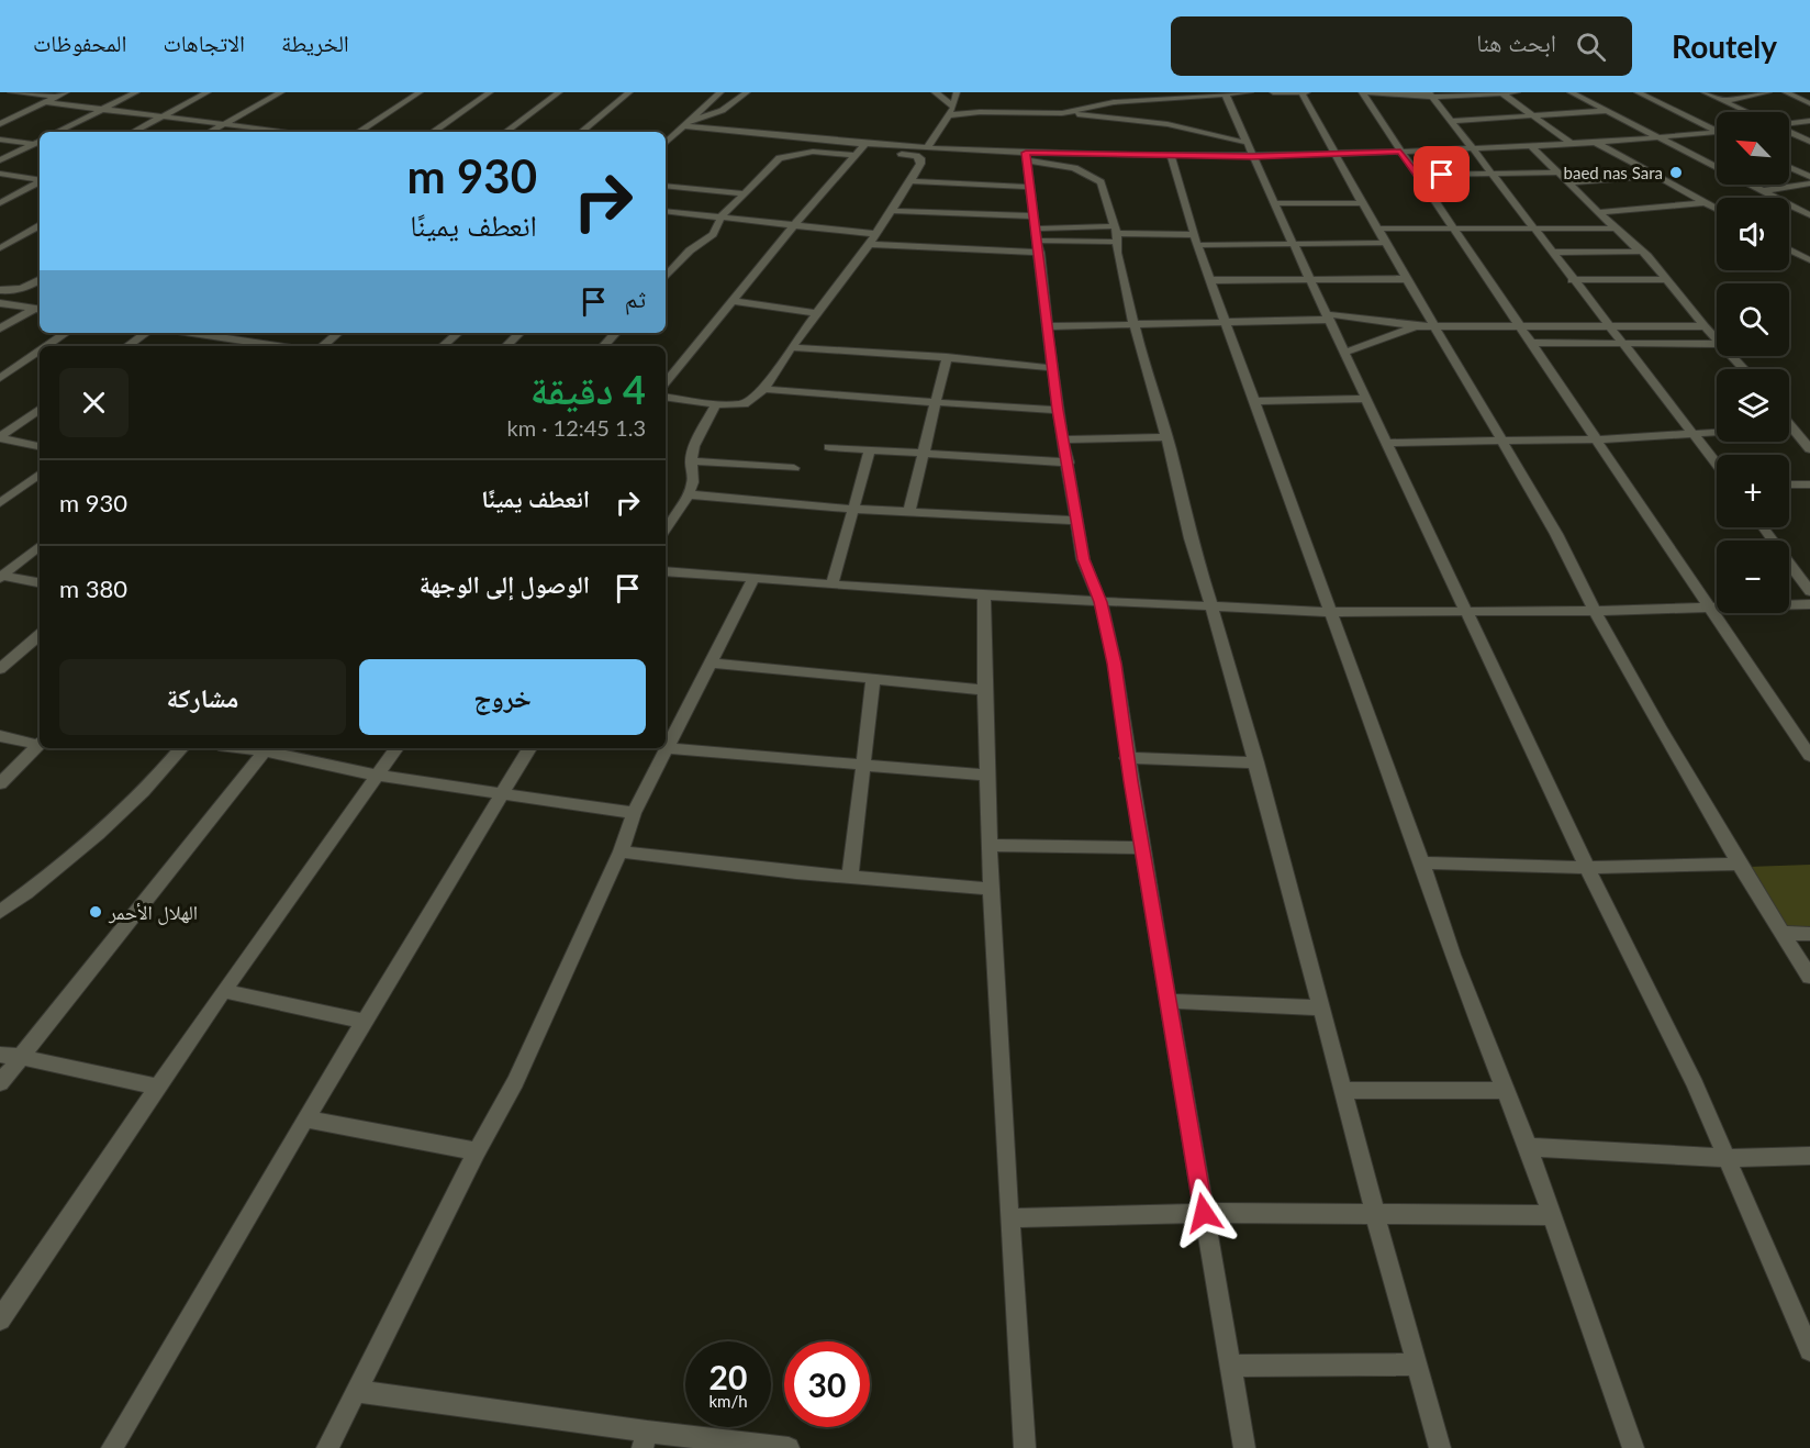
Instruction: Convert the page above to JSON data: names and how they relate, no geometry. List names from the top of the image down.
{
  "places": ["baed nas Sara", "الهلال الأحمر"],
  "north": "top left",
  "page": {
    "header": "Routely",
    "search": "ابحث هنا",
    "nav": ["الخريطة", "الاتجاهات", "المحفوظات"],
    "map_buttons": ["+", "−"],
    "turn": ["930 m", "انعطف يمينًا"],
    "then": "ثم",
    "heading": ["4 دقيقة", "1.3 km · 12:45"],
    "list": [
      {
        "name": "انعطف يمينًا",
        "value": "930 m"
      },
      {
        "name": "الوصول إلى الوجهة",
        "value": "380 m"
      }
    ],
    "buttons": ["خروج", "مشاركة"],
    "speed": "20 km/h",
    "limit": "30"
  }
}
